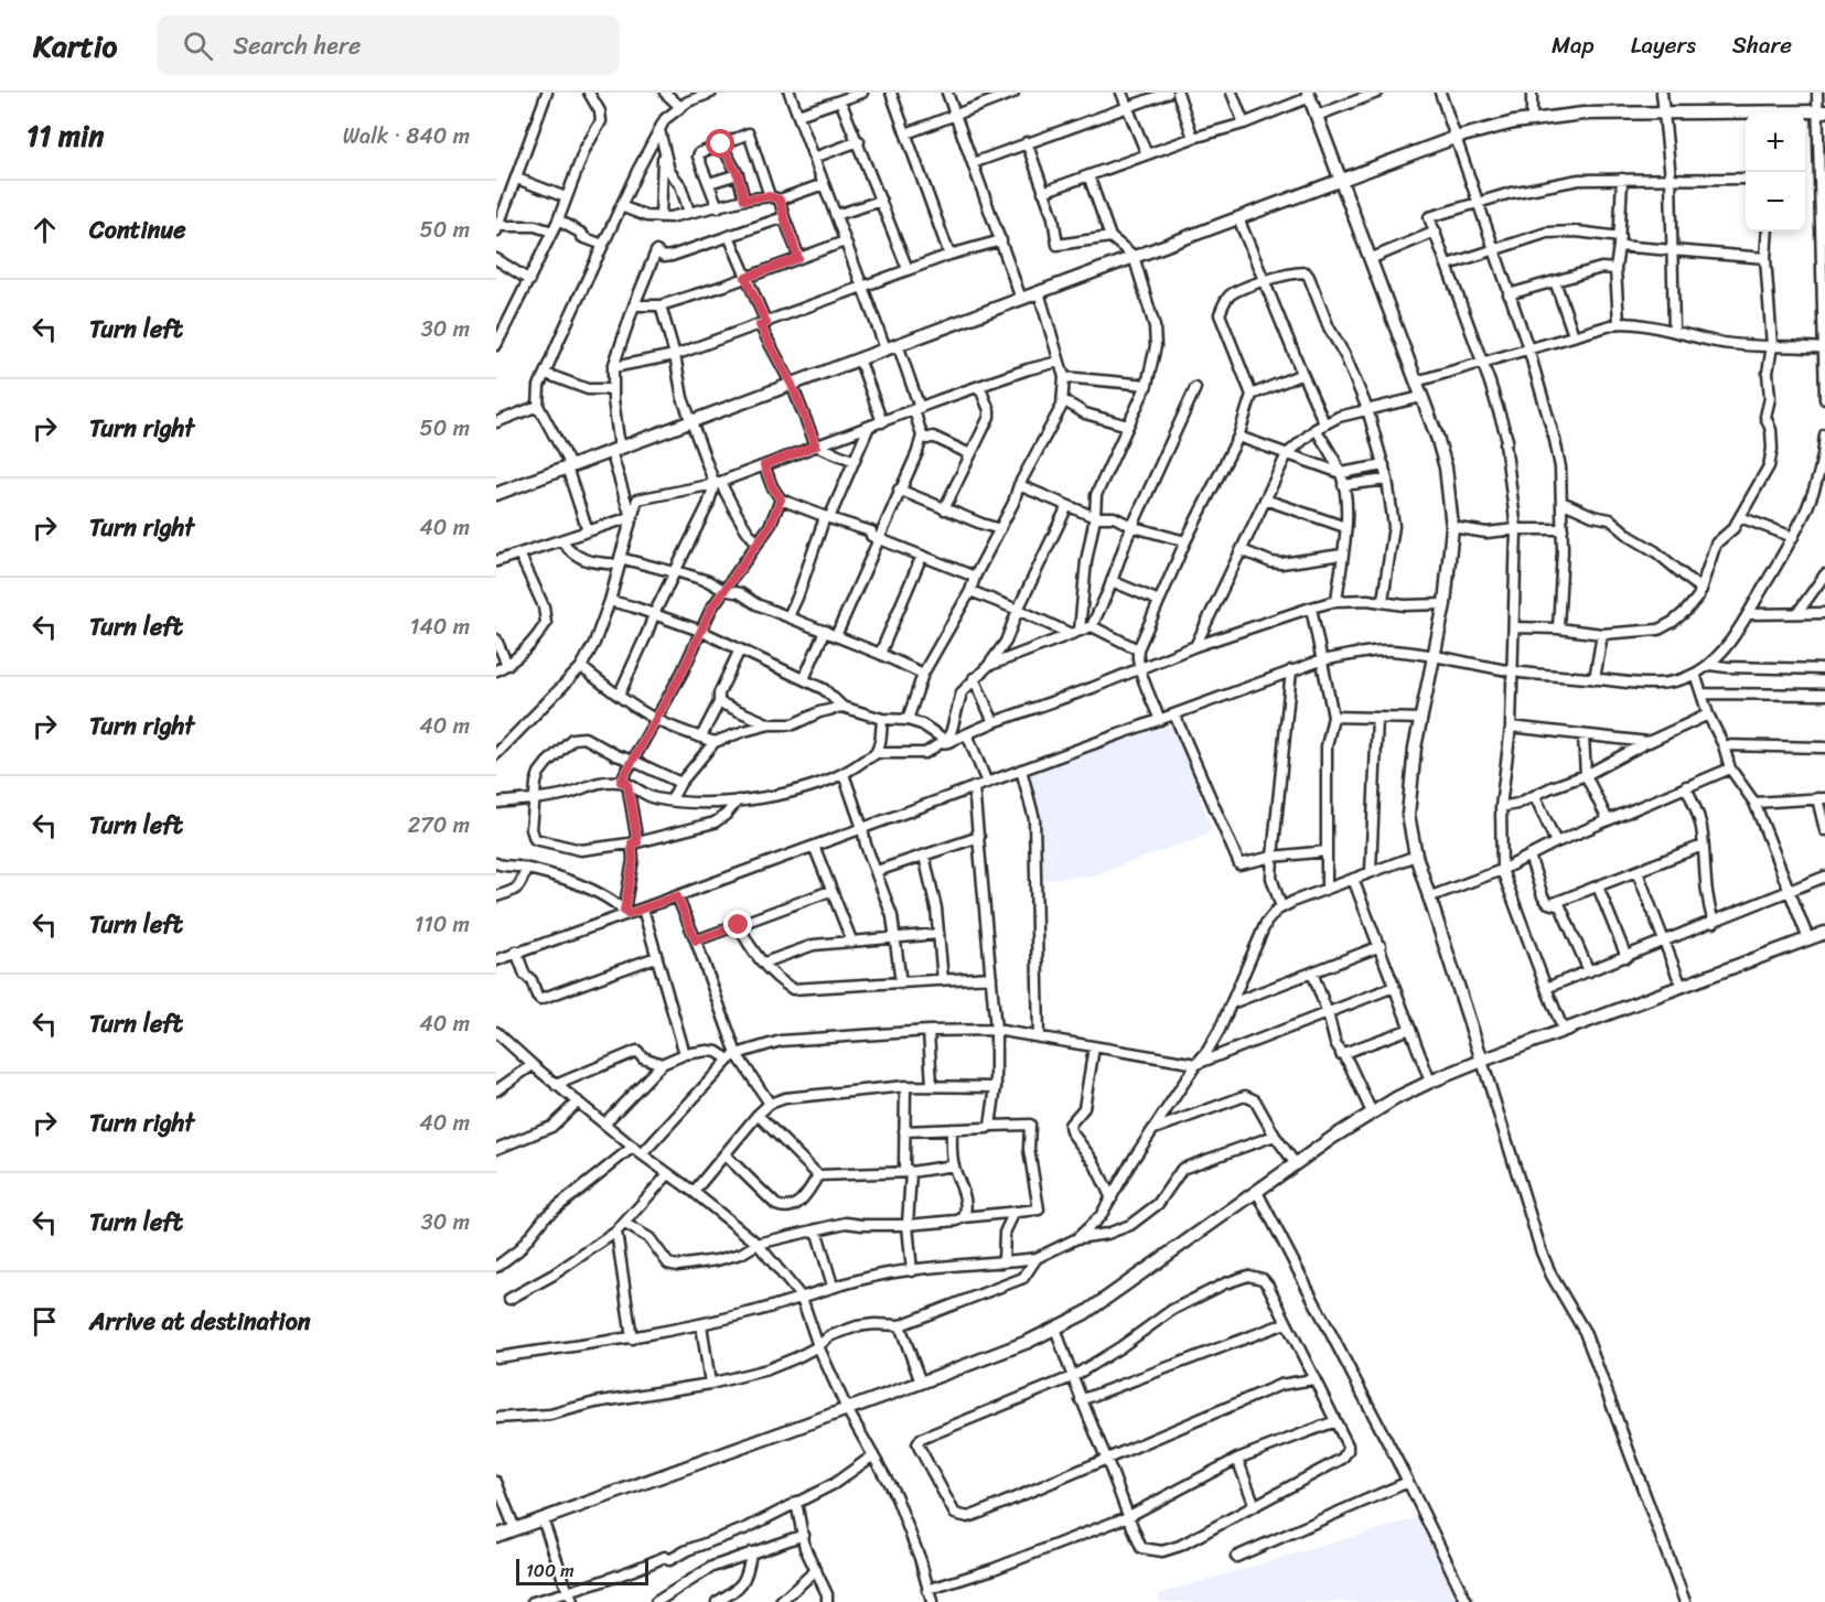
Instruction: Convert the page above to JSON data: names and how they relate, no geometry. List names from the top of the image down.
{
  "scale_bar": "100 m",
  "page": {
    "header": "Kartio",
    "search": "Search here",
    "nav": ["Map", "Layers", "Share"],
    "heading": ["11 min", "Walk · 840 m"],
    "map_buttons": ["+", "−"],
    "list": [
      ["Continue", "50 m"],
      ["Turn left", "30 m"],
      ["Turn right", "50 m"],
      ["Turn right", "40 m"],
      ["Turn left", "140 m"],
      ["Turn right", "40 m"],
      ["Turn left", "270 m"],
      ["Turn left", "110 m"],
      ["Turn left", "40 m"],
      ["Turn right", "40 m"],
      ["Turn left", "30 m"],
      "Arrive at destination"
    ],
    "scale": "100 m"
  }
}
